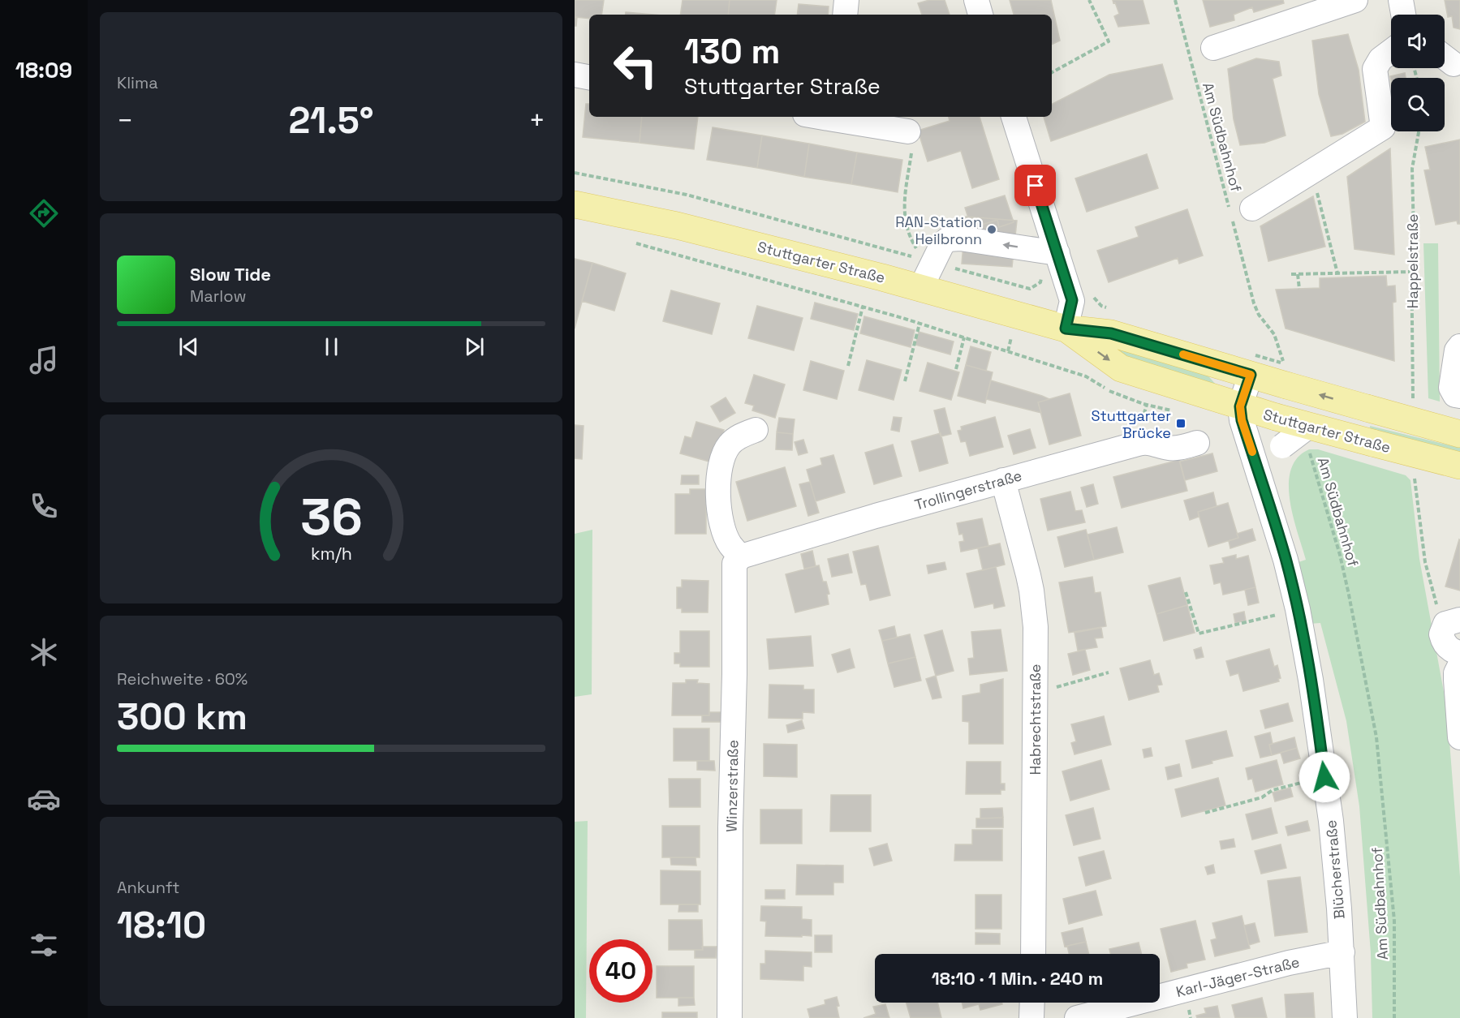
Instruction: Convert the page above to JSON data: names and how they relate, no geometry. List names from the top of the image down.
{
  "streets": {
    "main road": ["Stuttgarter Straße"],
    "street": [
      "Trollingerstraße",
      "Habrechtstraße",
      "Winzerstraße",
      "Blücherstraße",
      "Karl-Jäger-Straße"
    ],
    "path": ["Am Südbahnhof", "Happelstraße"]
  },
  "crossings": [
    ["Am Südbahnhof", "Stuttgarter Straße"],
    ["Am Südbahnhof", "Blücherstraße"],
    ["Happelstraße", "Stuttgarter Straße"],
    ["Stuttgarter Straße", "Blücherstraße"],
    ["Trollingerstraße", "Habrechtstraße"],
    ["Trollingerstraße", "Winzerstraße"],
    ["Blücherstraße", "Karl-Jäger-Straße"]
  ],
  "places": {
    "other": ["RAN-Station Heilbronn"],
    "transit": ["Stuttgarter Brücke"]
  },
  "page": {
    "tabs": "18:09",
    "tile": [
      "Klima",
      ["Reichweite · 60%", "300 km"],
      ["Ankunft", "18:10"]
    ],
    "turn": ["130 m", "Stuttgarter Straße"],
    "heat": ["−", "21.5°", "+"],
    "song": ["Slow Tide", "Marlow"],
    "limit": "40",
    "trip": "18:10 · 1 Min. · 240 m",
    "gauge": ["36", "km/h"]
  }
}
